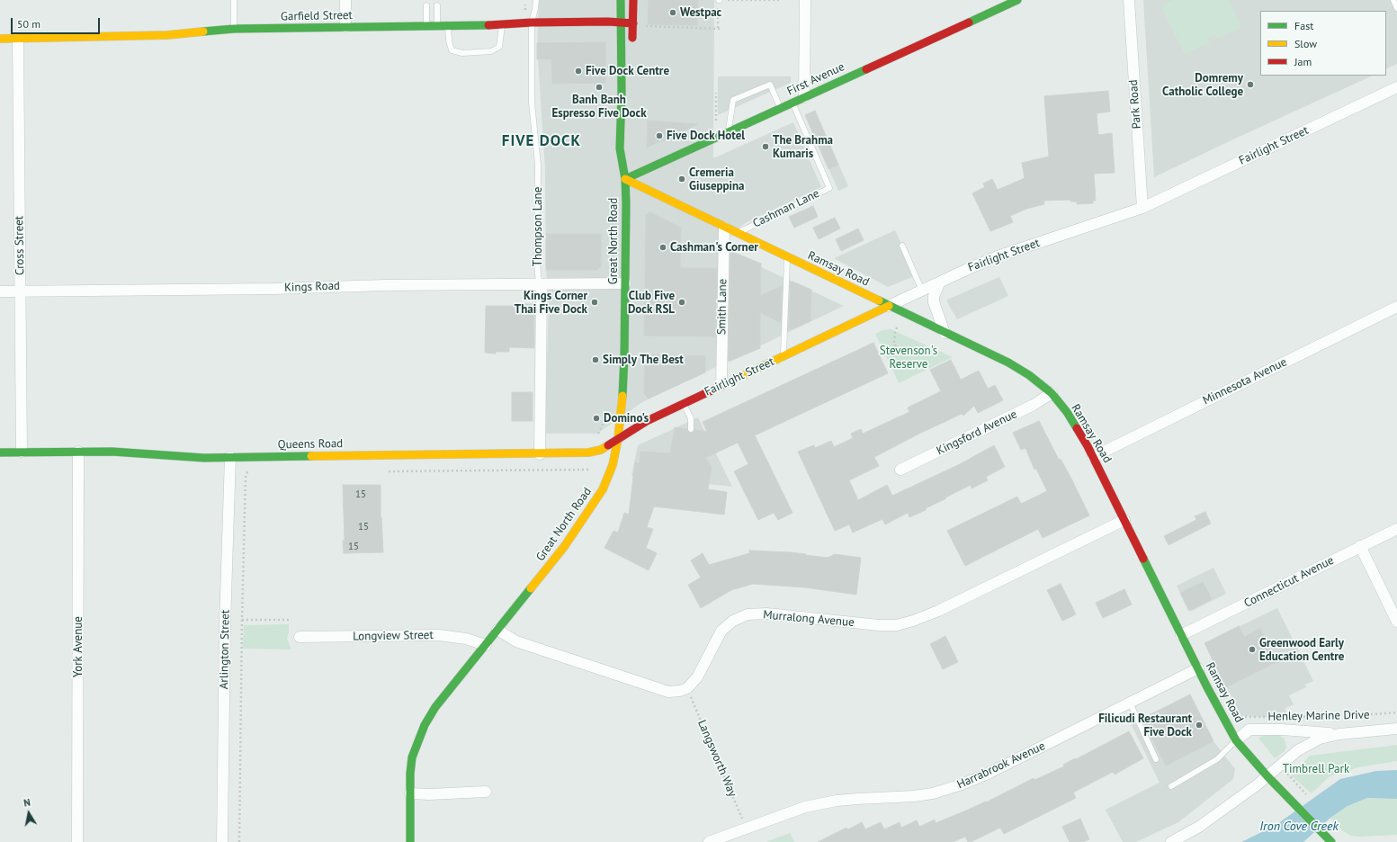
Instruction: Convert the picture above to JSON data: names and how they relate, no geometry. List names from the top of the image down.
{
  "streets": {
    "main road": [
      "Garfield Street",
      "First Avenue",
      "Fairlight Street",
      "Great North Road",
      "Ramsay Road",
      "Queens Road"
    ],
    "street": [
      "Park Road",
      "Thompson Lane",
      "Cross Street",
      "Kings Road",
      "Smith Lane",
      "Minnesota Avenue",
      "Kingsford Avenue",
      "Connecticut Avenue",
      "Murralong Avenue",
      "Longview Street",
      "York Avenue",
      "Arlington Street",
      "Henley Marine Drive",
      "Harrabrook Avenue"
    ],
    "lane": ["Cashman Lane"],
    "path": ["Langsworth Way"]
  },
  "crossings": [
    ["Garfield Street", "Thompson Lane"],
    ["Garfield Street", "Great North Road"],
    ["Garfield Street", "Cross Street"],
    ["First Avenue", "Cashman Lane"],
    ["First Avenue", "Great North Road"],
    ["First Avenue", "Ramsay Road"],
    ["Park Road", "Fairlight Street"],
    ["Fairlight Street", "Great North Road"],
    ["Fairlight Street", "Ramsay Road"],
    ["Fairlight Street", "Smith Lane"],
    ["Fairlight Street", "Queens Road"],
    ["Cashman Lane", "Ramsay Road"],
    ["Thompson Lane", "Kings Road"],
    ["Thompson Lane", "Queens Road"],
    ["Great North Road", "Ramsay Road"],
    ["Great North Road", "Kings Road"],
    ["Great North Road", "Queens Road"],
    ["Great North Road", "Longview Street"],
    ["Cross Street", "Kings Road"],
    ["Cross Street", "Queens Road"],
    ["Ramsay Road", "Smith Lane"],
    ["Ramsay Road", "Minnesota Avenue"],
    ["Ramsay Road", "Kingsford Avenue"],
    ["Ramsay Road", "Connecticut Avenue"],
    ["Ramsay Road", "Murralong Avenue"],
    ["Ramsay Road", "Henley Marine Drive"],
    ["Ramsay Road", "Harrabrook Avenue"],
    ["Queens Road", "York Avenue"],
    ["Queens Road", "Arlington Street"],
    ["Murralong Avenue", "Langsworth Way"],
    ["Langsworth Way", "Harrabrook Avenue"]
  ],
  "districts": ["FIVE DOCK"],
  "water": ["Iron Cove Creek"],
  "parks": ["Stevenson's Reserve", "Timbrell Park"],
  "places": [
    "Westpac",
    "Five Dock Centre",
    "Domremy Catholic College",
    "Banh Banh Espresso Five Dock",
    "Five Dock Hotel",
    "The Brahma Kumaris",
    "Cremeria Giuseppina",
    "Cashman's Corner",
    "Kings Corner Thai Five Dock",
    "Club Five Dock RSL",
    "Simply The Best",
    "Domino's",
    "Greenwood Early Education Centre",
    "Filicudi Restaurant Five Dock"
  ],
  "house_numbers": ["15", "15", "15"],
  "legend": ["Fast", "Slow", "Jam"],
  "scale_bar": "50 m",
  "north": "top"
}
